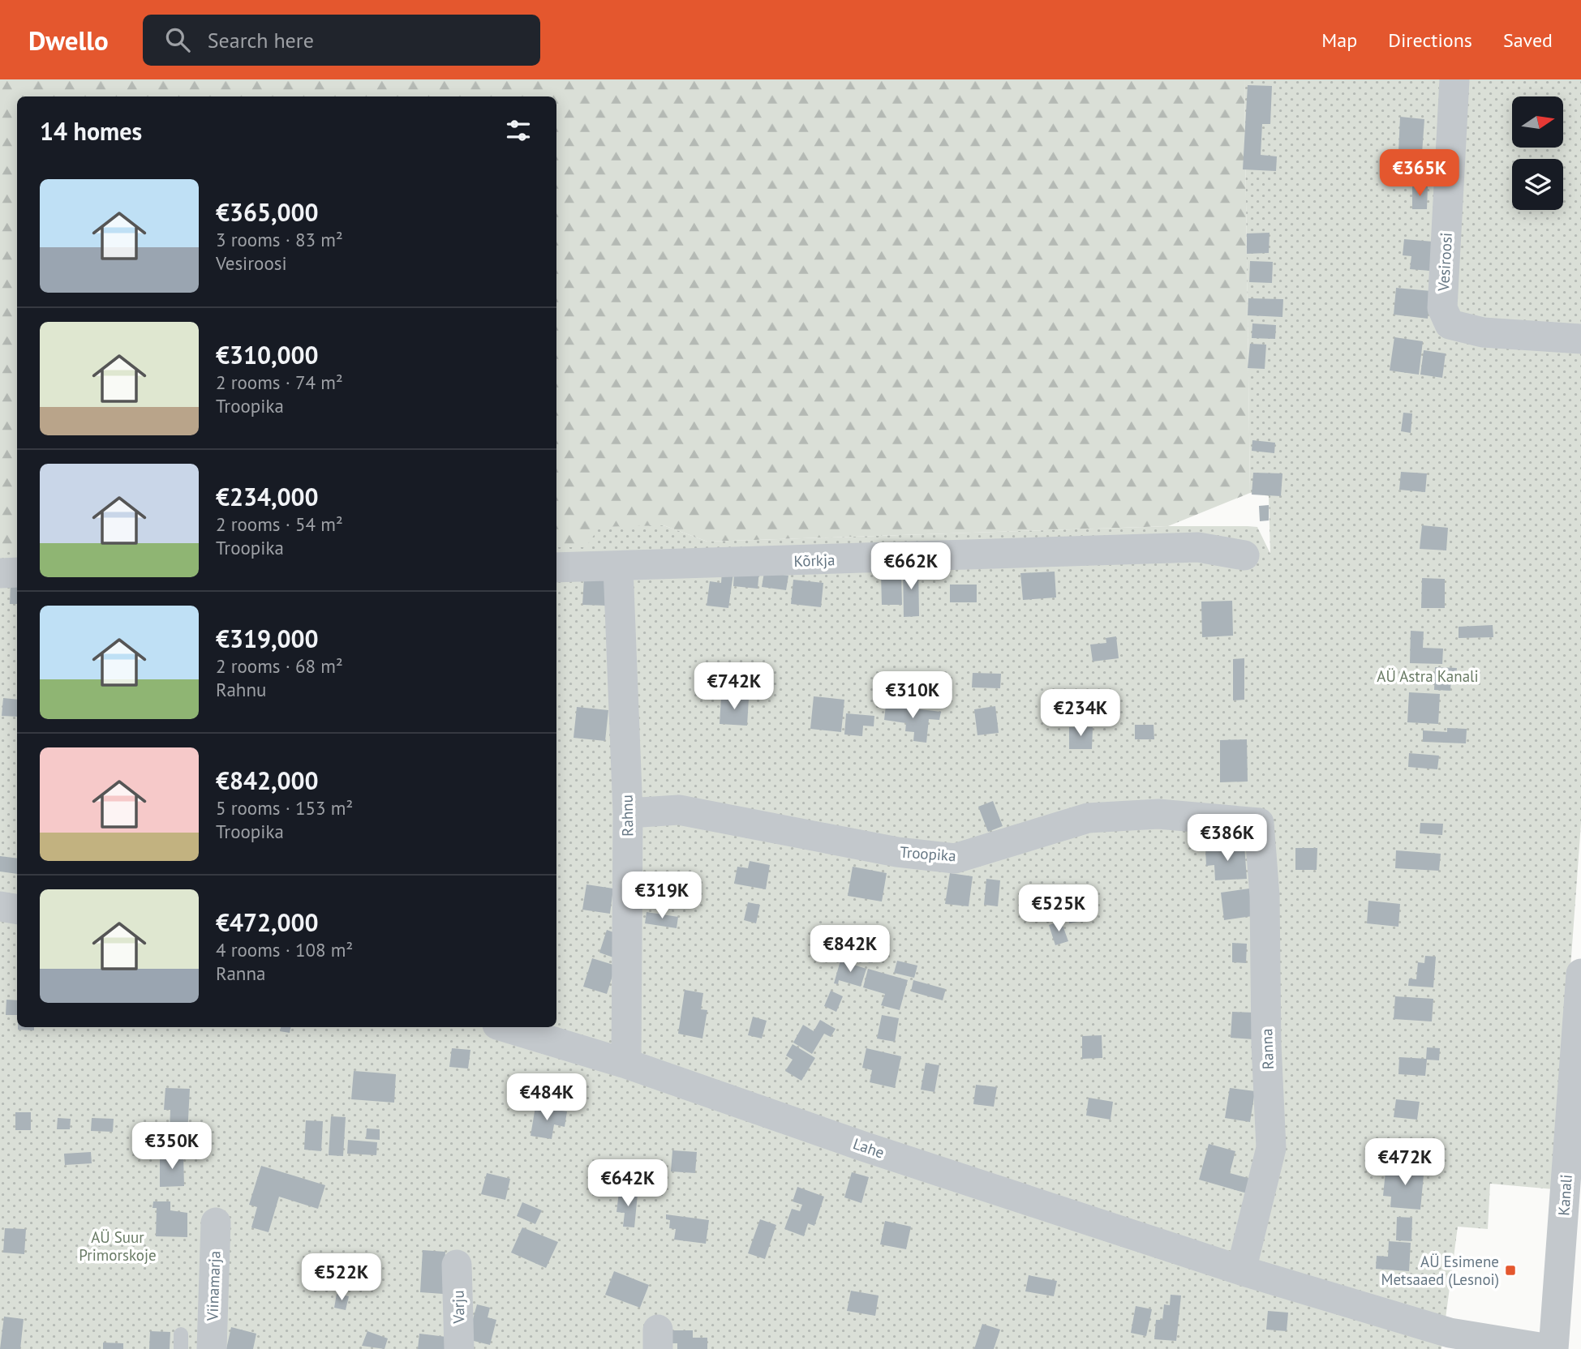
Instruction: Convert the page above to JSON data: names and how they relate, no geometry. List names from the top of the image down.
{
  "streets": {
    "street": [
      "Vesiroosi",
      "Kõrkja",
      "Rahnu",
      "Troopika",
      "Ranna",
      "Lahe",
      "Kanali",
      "Viinamarja",
      "Varju"
    ]
  },
  "crossings": [
    ["Kõrkja", "Rahnu"],
    ["Rahnu", "Troopika"],
    ["Rahnu", "Lahe"],
    ["Troopika", "Ranna"],
    ["Ranna", "Lahe"]
  ],
  "parks": ["AÜ Astra Kanali", "AÜ Suur Primorskoje"],
  "places": {
    "transit": ["AÜ Esimene Metsaaed (Lesnoi)"]
  },
  "north": "right",
  "page": {
    "header": "Dwello",
    "search": "Search here",
    "nav": ["Map", "Directions", "Saved"],
    "heading": "14 homes",
    "price": [
      "€365K",
      "€662K",
      "€742K",
      "€310K",
      "€234K",
      "€386K",
      "€319K",
      "€525K",
      "€842K",
      "€484K",
      "€350K",
      "€472K",
      "€642K",
      "€522K"
    ],
    "list": [
      {
        "name": "€365,000",
        "note": "3 rooms · 83 m² · Vesiroosi"
      },
      {
        "name": "€310,000",
        "note": "2 rooms · 74 m² · Troopika"
      },
      {
        "name": "€234,000",
        "note": "2 rooms · 54 m² · Troopika"
      },
      {
        "name": "€319,000",
        "note": "2 rooms · 68 m² · Rahnu"
      },
      {
        "name": "€842,000",
        "note": "5 rooms · 153 m² · Troopika"
      },
      {
        "name": "€472,000",
        "note": "4 rooms · 108 m² · Ranna"
      }
    ]
  }
}
